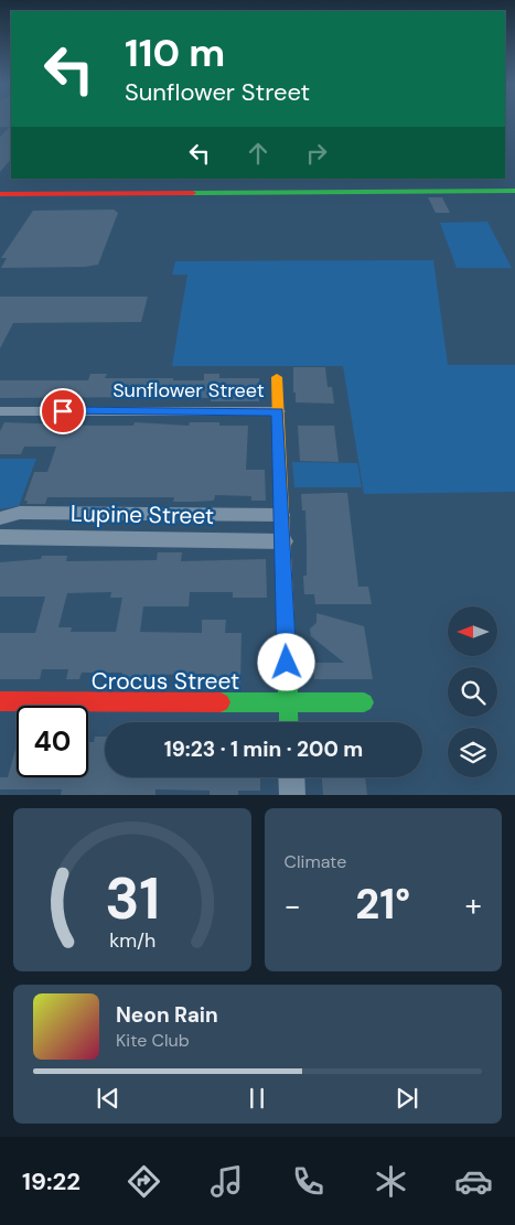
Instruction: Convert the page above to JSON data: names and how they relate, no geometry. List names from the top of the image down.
{
  "streets": {
    "main road": ["Crocus Street"],
    "street": ["Sunflower Street", "Lupine Street"]
  },
  "north": "left",
  "page": {
    "turn": ["110 m", "Sunflower Street"],
    "limit": "40",
    "trip": "19:23 · 1 min · 200 m",
    "tile": "Climate",
    "heat": ["−", "21°", "+"],
    "song": ["Neon Rain", "Kite Club"],
    "tabs": "19:22",
    "gauge": ["31", "km/h"]
  }
}
